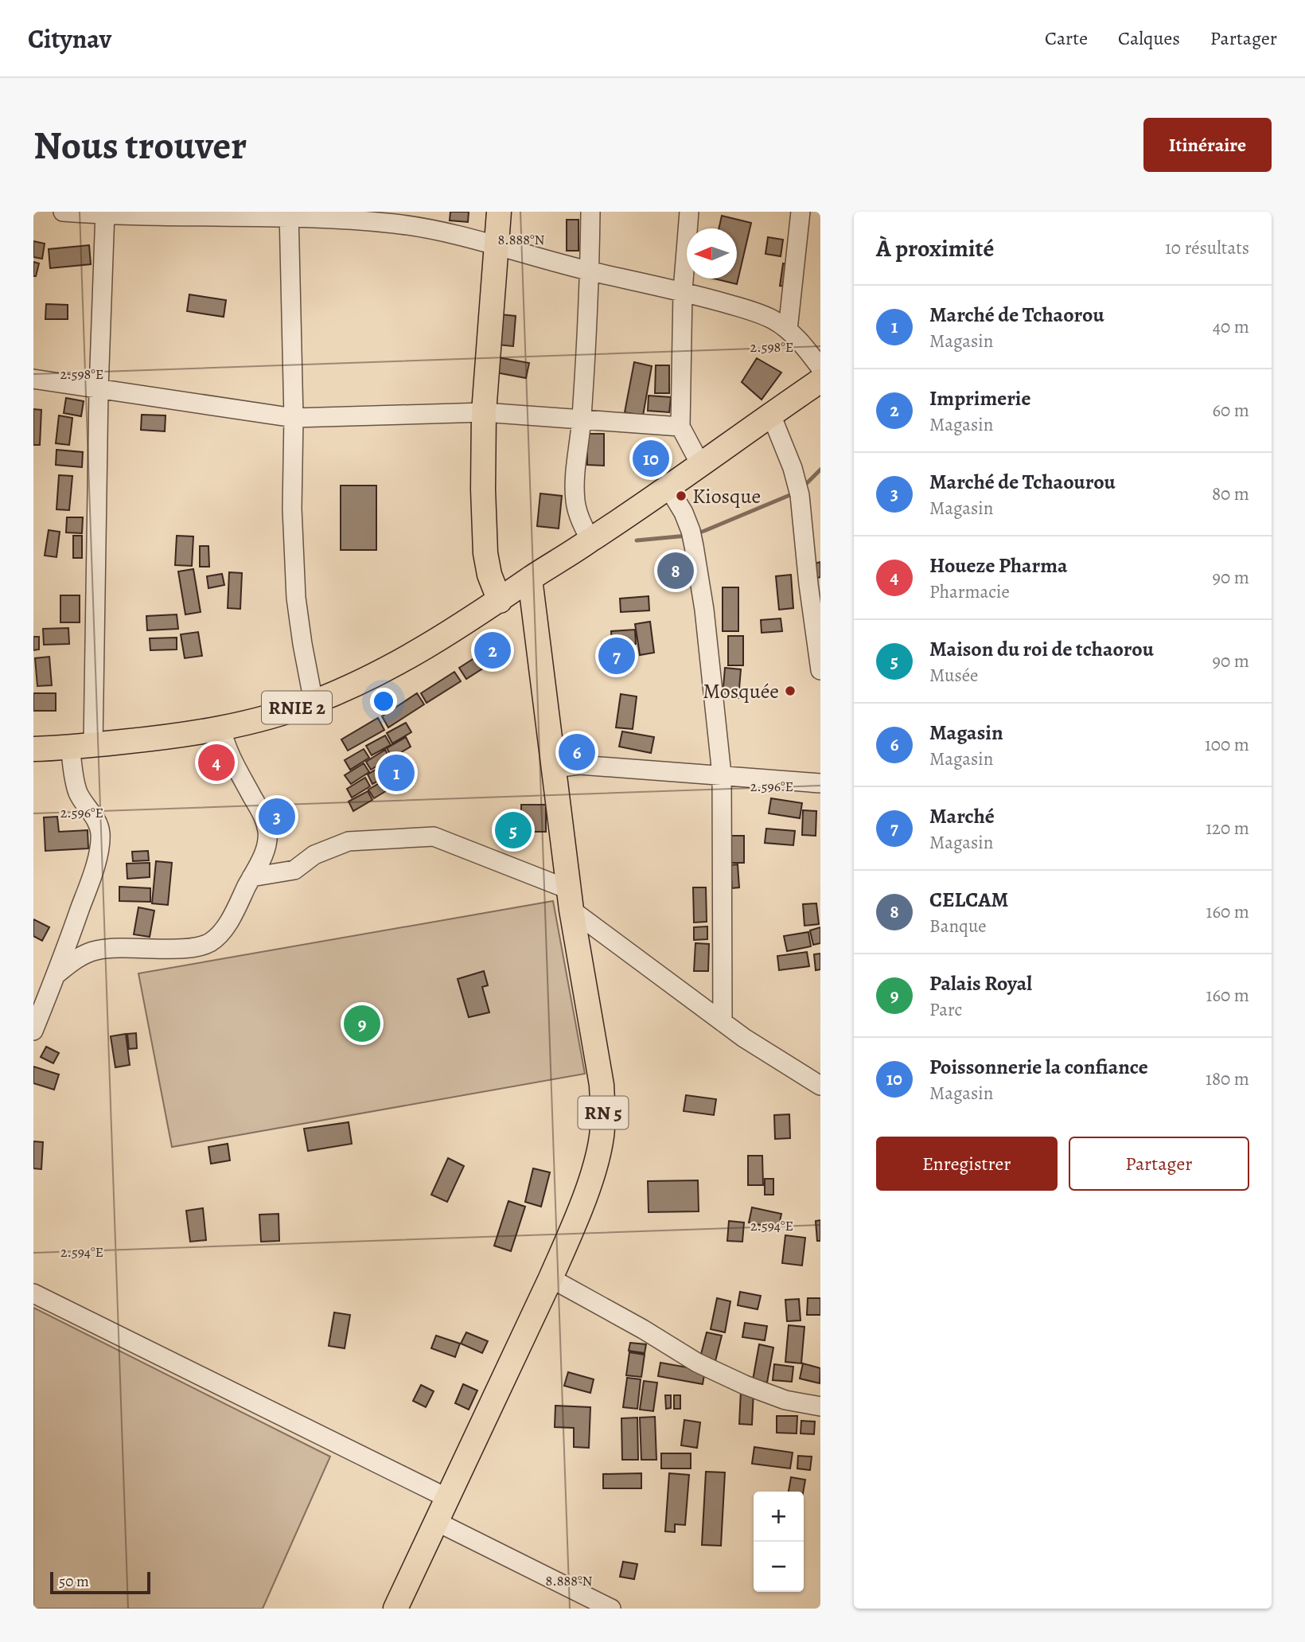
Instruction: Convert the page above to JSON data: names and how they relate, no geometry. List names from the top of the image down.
{
  "streets": {
    "main road": ["RNIE 2", "RN 5"]
  },
  "crossings": [
    ["RNIE 2", "RN 5"]
  ],
  "places": ["Kiosque", "Mosquée"],
  "scale_bar": "50 m",
  "north": "left",
  "page": {
    "header": "Citynav",
    "nav": ["Carte", "Calques", "Partager"],
    "buttons": [
      "Itinéraire",
      ["Enregistrer", "Partager"]
    ],
    "title": "Nous trouver",
    "heading": ["À proximité", "10 résultats"],
    "list": [
      {
        "mark": "1",
        "name": "Marché de Tchaorou",
        "note": "Magasin",
        "value": "40 m"
      },
      {
        "mark": "2",
        "name": "Imprimerie",
        "note": "Magasin",
        "value": "60 m"
      },
      {
        "mark": "3",
        "name": "Marché de Tchaourou",
        "note": "Magasin",
        "value": "80 m"
      },
      {
        "mark": "4",
        "name": "Houeze Pharma",
        "note": "Pharmacie",
        "value": "90 m"
      },
      {
        "mark": "5",
        "name": "Maison du roi de tchaorou",
        "note": "Musée",
        "value": "90 m"
      },
      {
        "mark": "6",
        "name": "Magasin",
        "note": "Magasin",
        "value": "100 m"
      },
      {
        "mark": "7",
        "name": "Marché",
        "note": "Magasin",
        "value": "120 m"
      },
      {
        "mark": "8",
        "name": "CELCAM",
        "note": "Banque",
        "value": "160 m"
      },
      {
        "mark": "9",
        "name": "Palais Royal",
        "note": "Parc",
        "value": "160 m"
      },
      {
        "mark": "10",
        "name": "Poissonnerie la confiance",
        "note": "Magasin",
        "value": "180 m"
      }
    ],
    "pins": [
      "10",
      "8",
      "2",
      "7",
      "6",
      "4",
      "1",
      "3",
      "5",
      "9"
    ],
    "map_buttons": ["+", "−"],
    "scale": "50 m"
  },
  "coordinates": [
    "8.888°N",
    "2.598°E",
    "2.596°E",
    "2.594°E"
  ]
}
